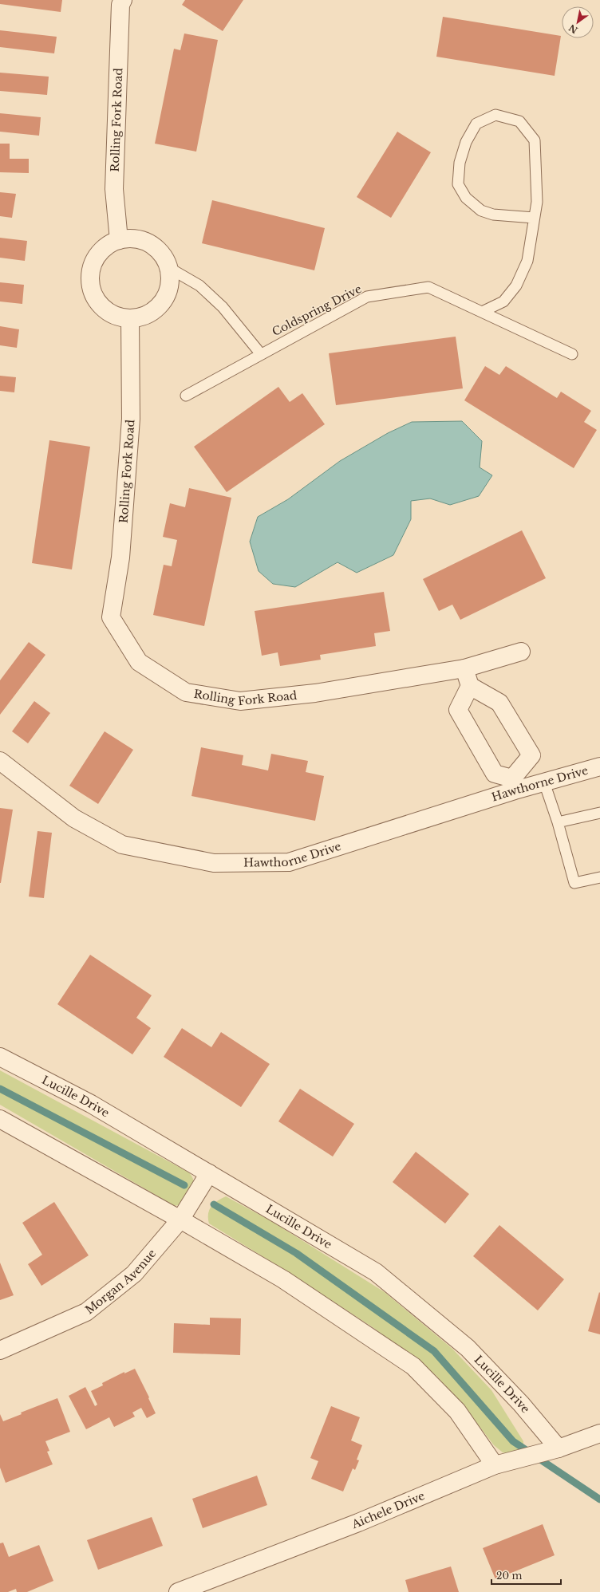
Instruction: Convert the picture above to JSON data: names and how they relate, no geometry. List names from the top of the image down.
{
  "streets": {
    "street": [
      "Rolling Fork Road",
      "Hawthorne Drive",
      "Lucille Drive",
      "Morgan Avenue",
      "Aichele Drive"
    ],
    "lane": ["Coldspring Drive"]
  },
  "crossings": [
    ["Lucille Drive", "Morgan Avenue"],
    ["Lucille Drive", "Aichele Drive"]
  ],
  "scale_bar": "20 m",
  "north": "bottom left"
}
